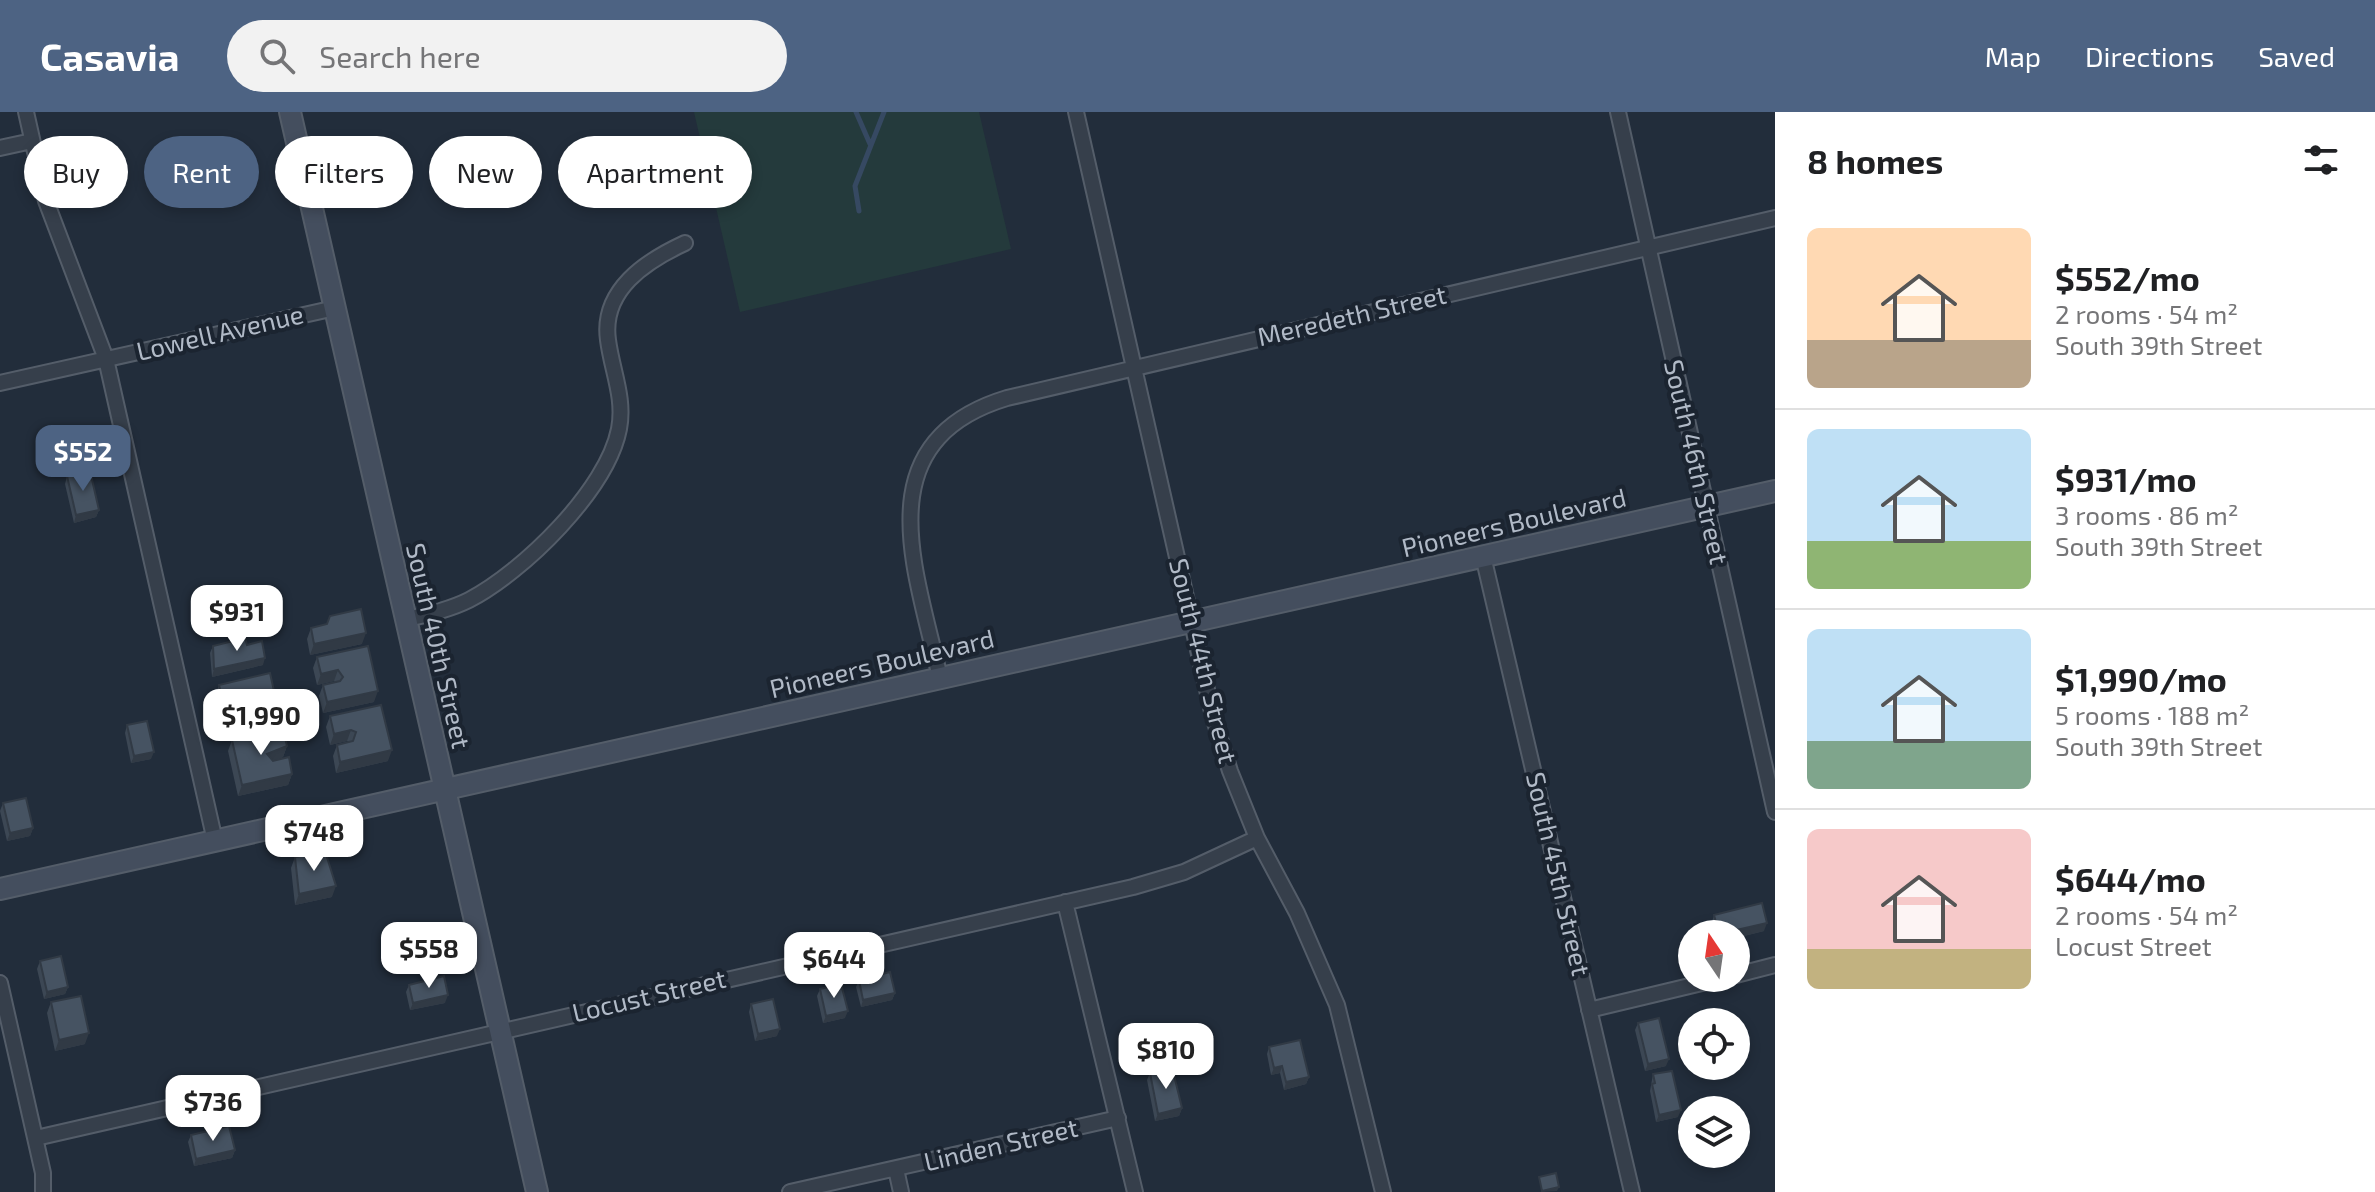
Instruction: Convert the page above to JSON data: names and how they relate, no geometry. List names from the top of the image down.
{
  "streets": {
    "main road": ["Pioneers Boulevard", "South 40th Street"],
    "street": [
      "Meredeth Street",
      "Lowell Avenue",
      "South 46th Street",
      "South 44th Street",
      "South 45th Street",
      "Locust Street",
      "Linden Street"
    ]
  },
  "crossings": [
    ["Meredeth Street", "South 46th Street"],
    ["Meredeth Street", "Pioneers Boulevard"],
    ["Meredeth Street", "South 44th Street"],
    ["Lowell Avenue", "South 40th Street"],
    ["South 46th Street", "Pioneers Boulevard"],
    ["Pioneers Boulevard", "South 40th Street"],
    ["Pioneers Boulevard", "South 44th Street"],
    ["Pioneers Boulevard", "South 45th Street"],
    ["South 40th Street", "Locust Street"],
    ["South 44th Street", "Locust Street"]
  ],
  "north": "top",
  "page": {
    "header": "Casavia",
    "search": "Search here",
    "nav": ["Map", "Directions", "Saved"],
    "heading": "8 homes",
    "chip": [
      "Buy",
      "Rent",
      "Filters",
      "New",
      "Apartment"
    ],
    "list": [
      {
        "name": "$552/mo",
        "note": "2 rooms · 54 m² · South 39th Street"
      },
      {
        "name": "$931/mo",
        "note": "3 rooms · 86 m² · South 39th Street"
      },
      {
        "name": "$1,990/mo",
        "note": "5 rooms · 188 m² · South 39th Street"
      },
      {
        "name": "$644/mo",
        "note": "2 rooms · 54 m² · Locust Street"
      }
    ],
    "price": [
      "$552",
      "$931",
      "$1,990",
      "$748",
      "$558",
      "$644",
      "$810",
      "$736"
    ]
  }
}
